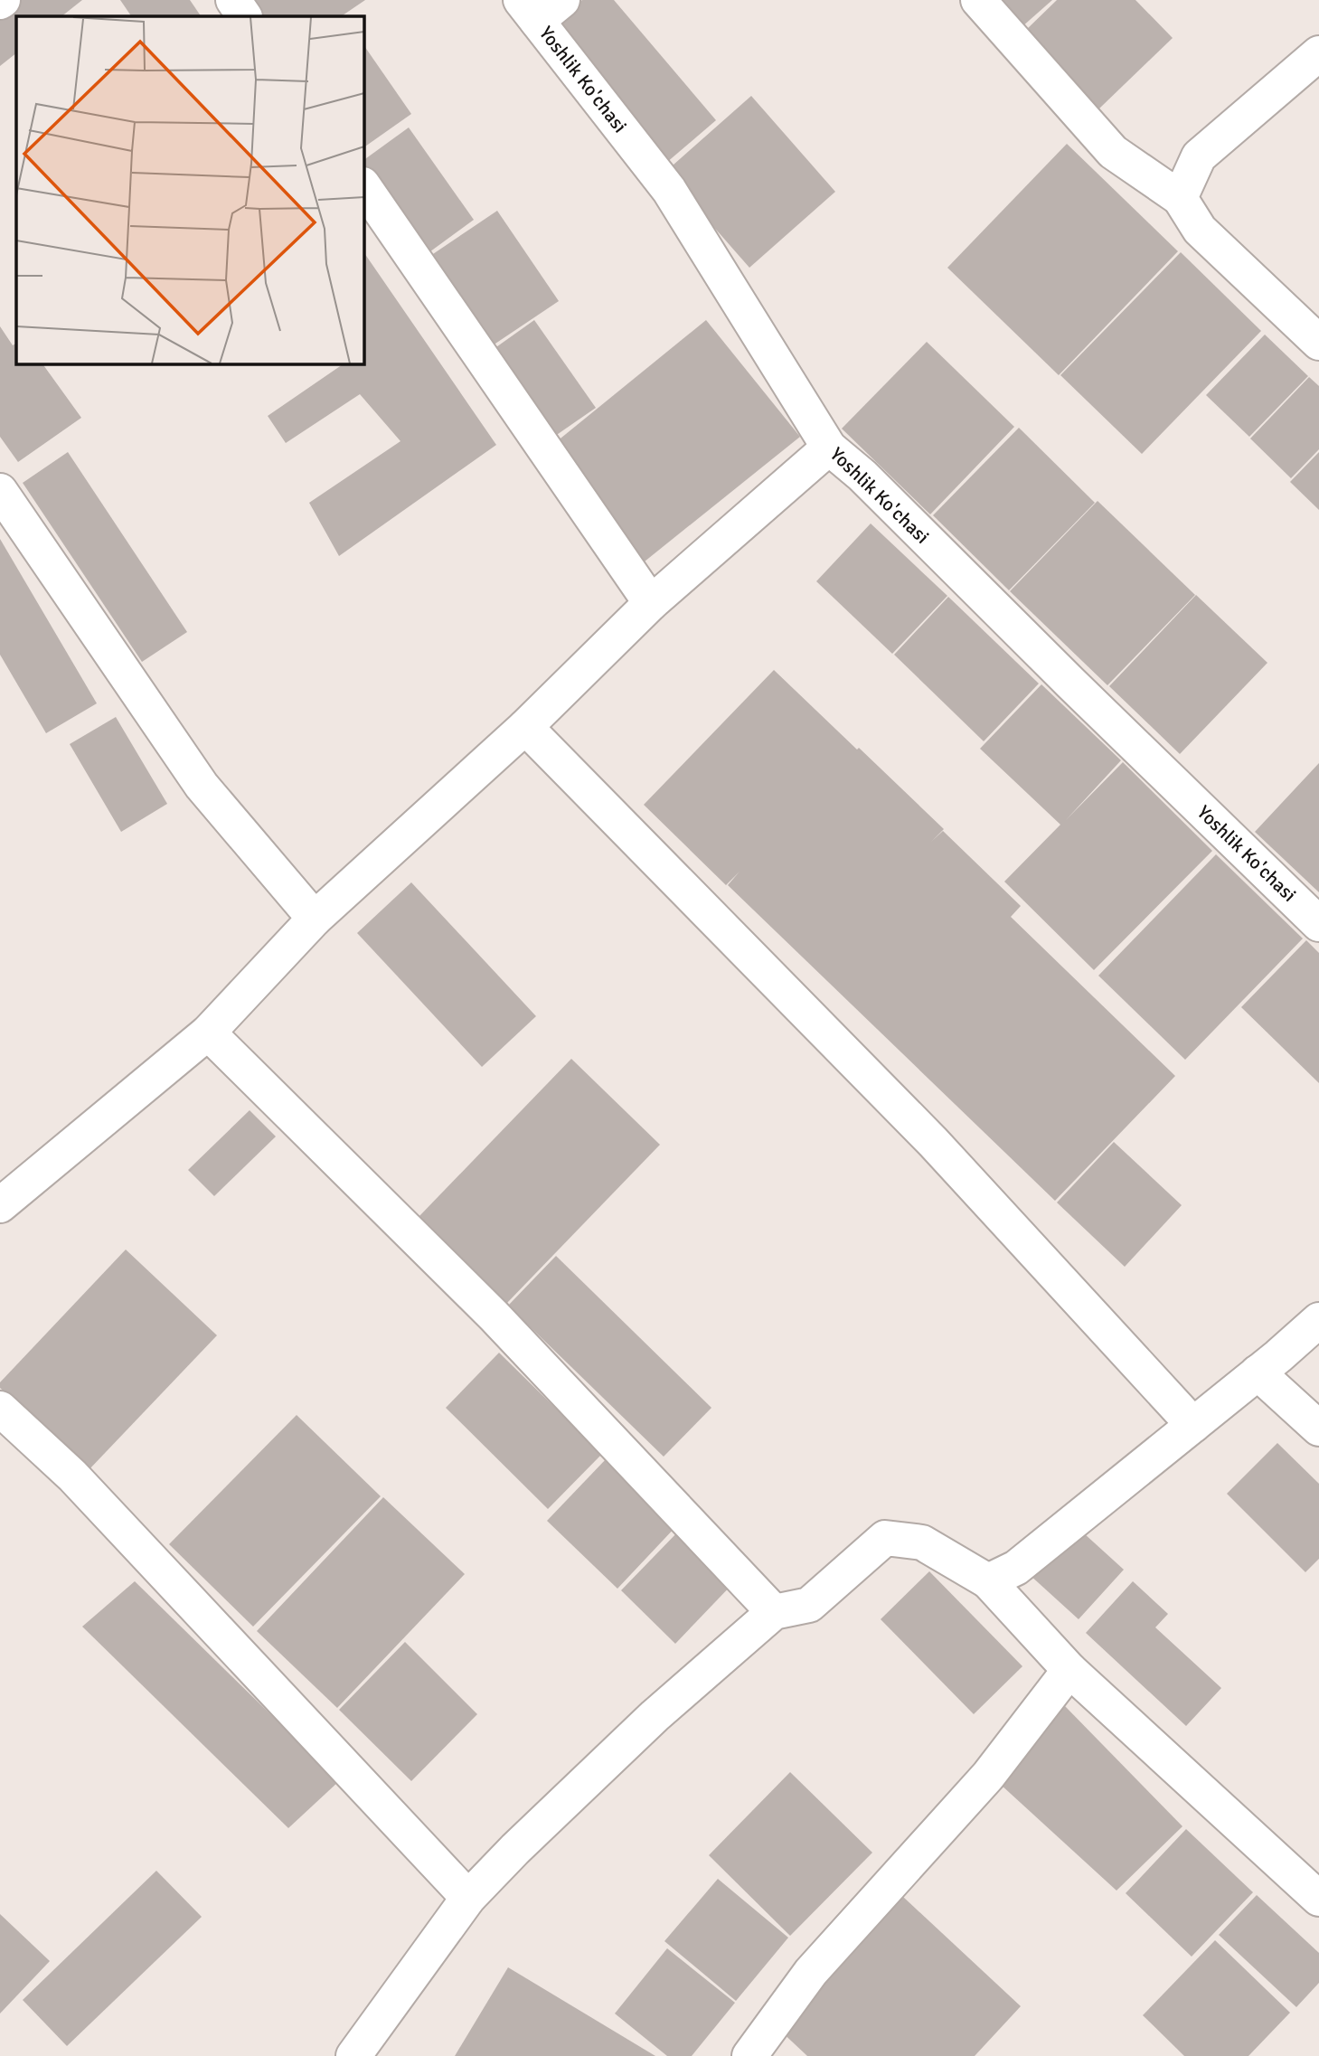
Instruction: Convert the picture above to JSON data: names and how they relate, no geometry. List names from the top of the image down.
{
  "streets": {
    "street": ["Yoshlik Ko'chasi"]
  }
}
